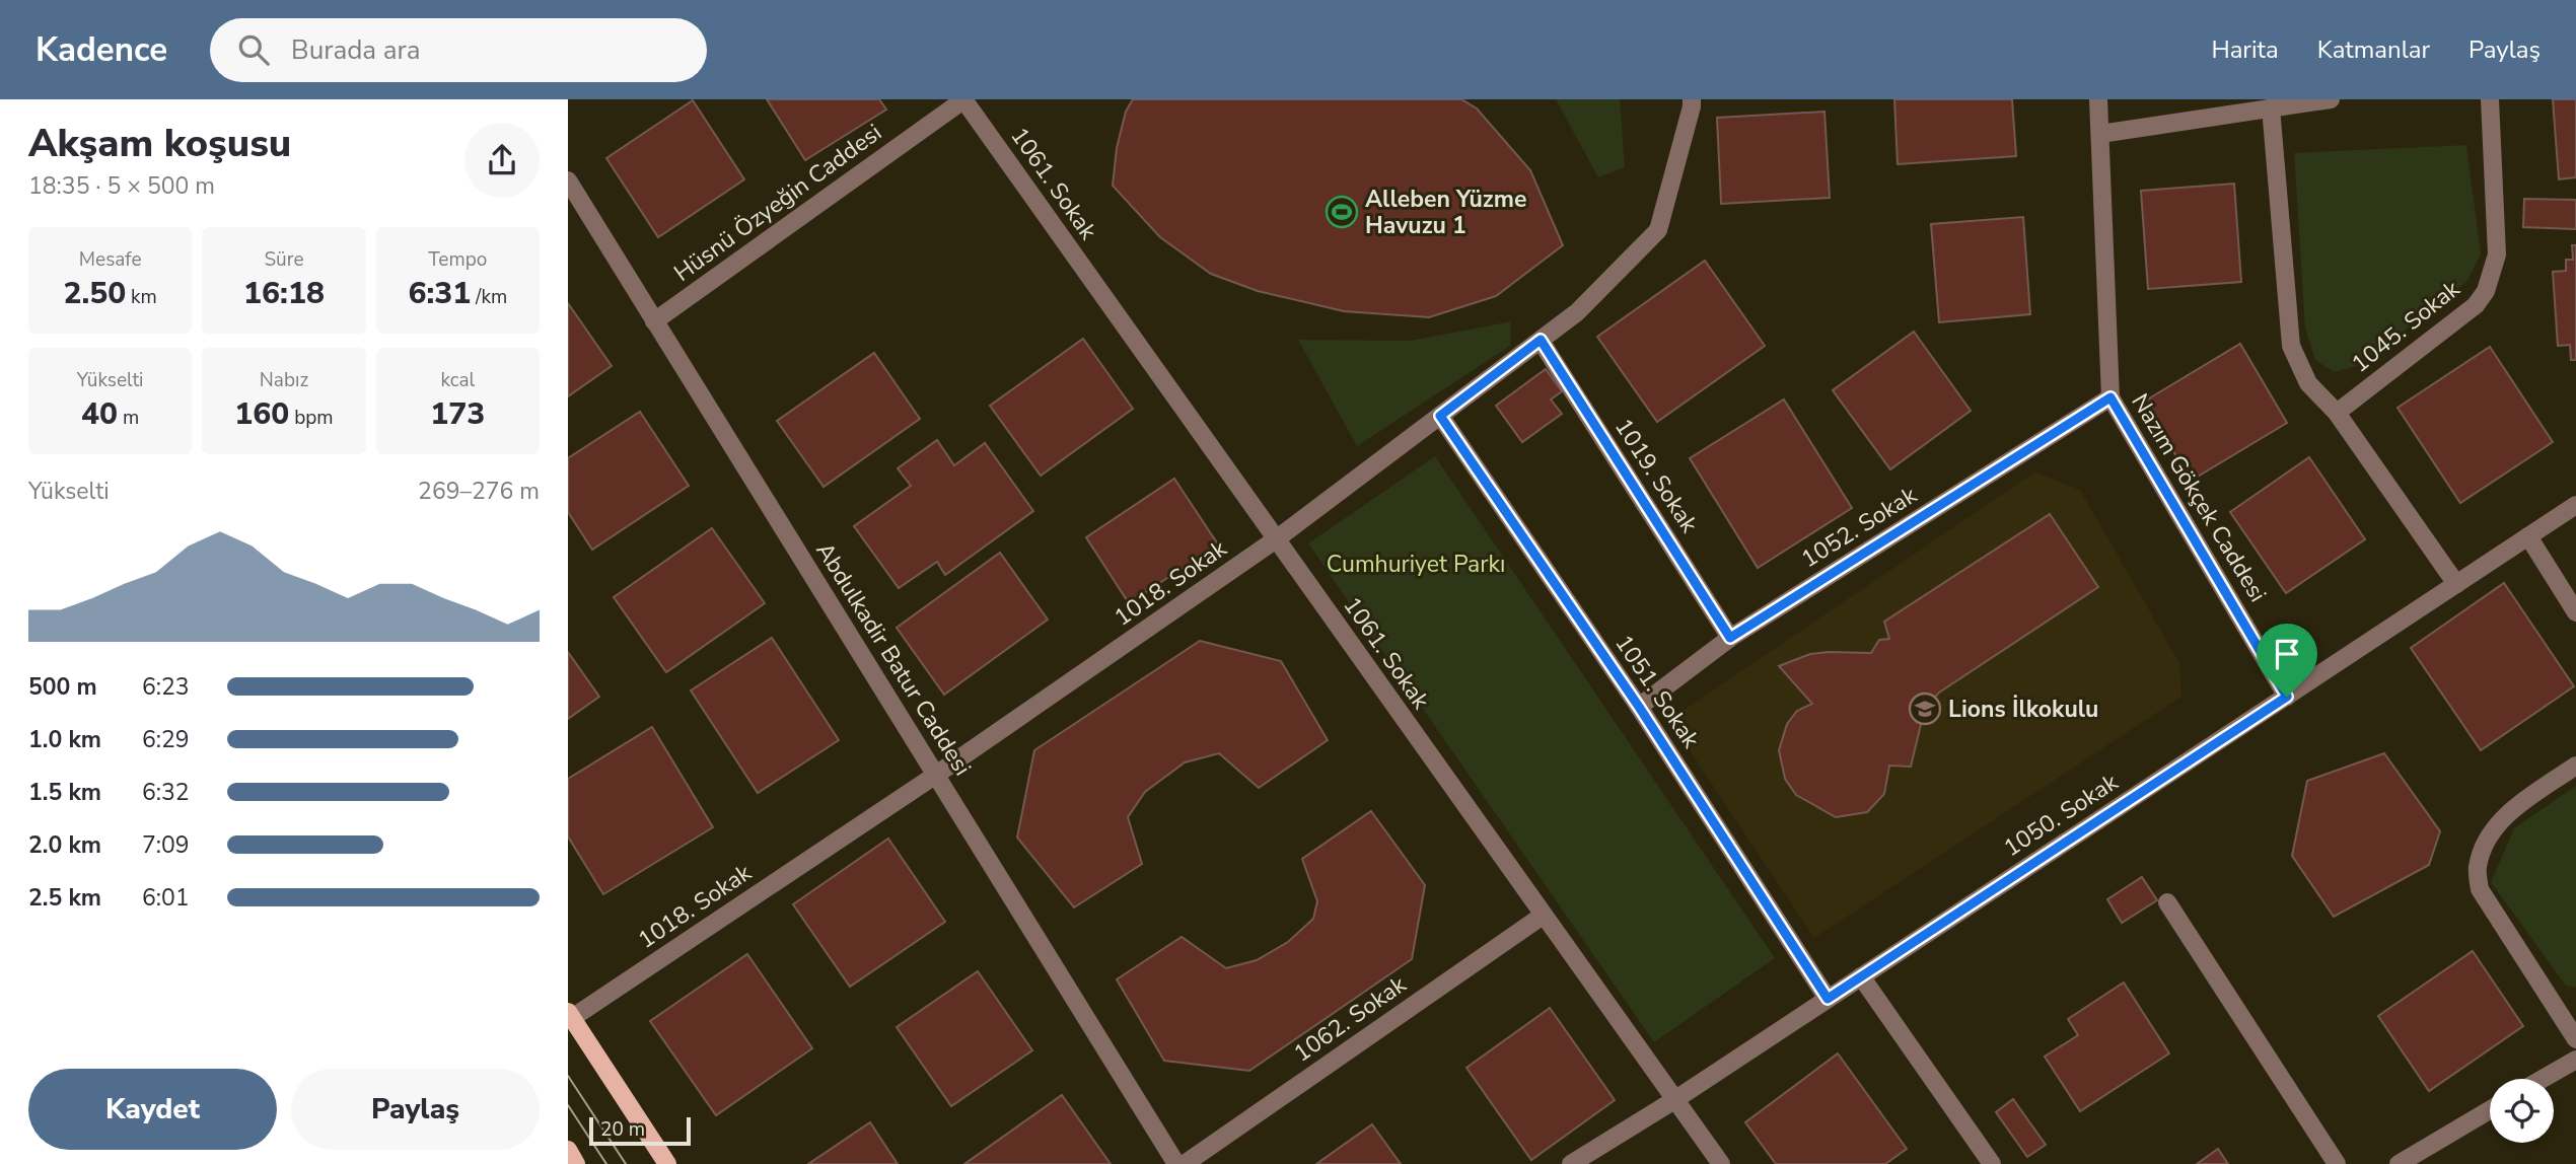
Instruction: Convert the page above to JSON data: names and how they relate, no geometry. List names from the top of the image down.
{
  "streets": {
    "street": [
      "1061. Sokak",
      "Hüsnü Özyeğin Caddesi",
      "1045. Sokak",
      "1019. Sokak",
      "Nazım Gökçek Caddesi",
      "1052. Sokak",
      "1018. Sokak",
      "Abdulkadir Batur Caddesi",
      "1051. Sokak",
      "1050. Sokak",
      "1062. Sokak"
    ]
  },
  "crossings": [
    ["1061. Sokak", "Hüsnü Özyeğin Caddesi"],
    ["1061. Sokak", "1018. Sokak"],
    ["1061. Sokak", "1050. Sokak"],
    ["1061. Sokak", "1062. Sokak"],
    ["Hüsnü Özyeğin Caddesi", "Abdulkadir Batur Caddesi"],
    ["1019. Sokak", "1052. Sokak"],
    ["1019. Sokak", "1018. Sokak"],
    ["Nazım Gökçek Caddesi", "1052. Sokak"],
    ["Nazım Gökçek Caddesi", "1050. Sokak"],
    ["1052. Sokak", "1051. Sokak"],
    ["1018. Sokak", "Abdulkadir Batur Caddesi"],
    ["1018. Sokak", "1051. Sokak"],
    ["1051. Sokak", "1050. Sokak"]
  ],
  "parks": ["Cumhuriyet Parkı"],
  "places": {
    "sports": ["Alleben Yüzme Havuzu 1"],
    "school or university": ["Lions İlkokulu"]
  },
  "scale_bar": "20 m",
  "page": {
    "header": "Kadence",
    "search": "Burada ara",
    "nav": ["Harita", "Katmanlar", "Paylaş"],
    "heading": ["Akşam koşusu", "18:35 · 5 × 500 m"],
    "stats": [
      ["Mesafe", "2.50 km"],
      ["Süre", "16:18"],
      ["Tempo", "6:31 /km"],
      ["Yükselti", "40 m"],
      ["Nabız", "160 bpm"],
      ["kcal", "173"]
    ],
    "chart": ["Yükselti", "269–276 m"],
    "list": [
      {
        "name": "500 m",
        "note": "6:23"
      },
      {
        "name": "1.0 km",
        "note": "6:29"
      },
      {
        "name": "1.5 km",
        "note": "6:32"
      },
      {
        "name": "2.0 km",
        "note": "7:09"
      },
      {
        "name": "2.5 km",
        "note": "6:01"
      }
    ],
    "buttons": ["Kaydet", "Paylaş"],
    "scale": "20 m"
  }
}
